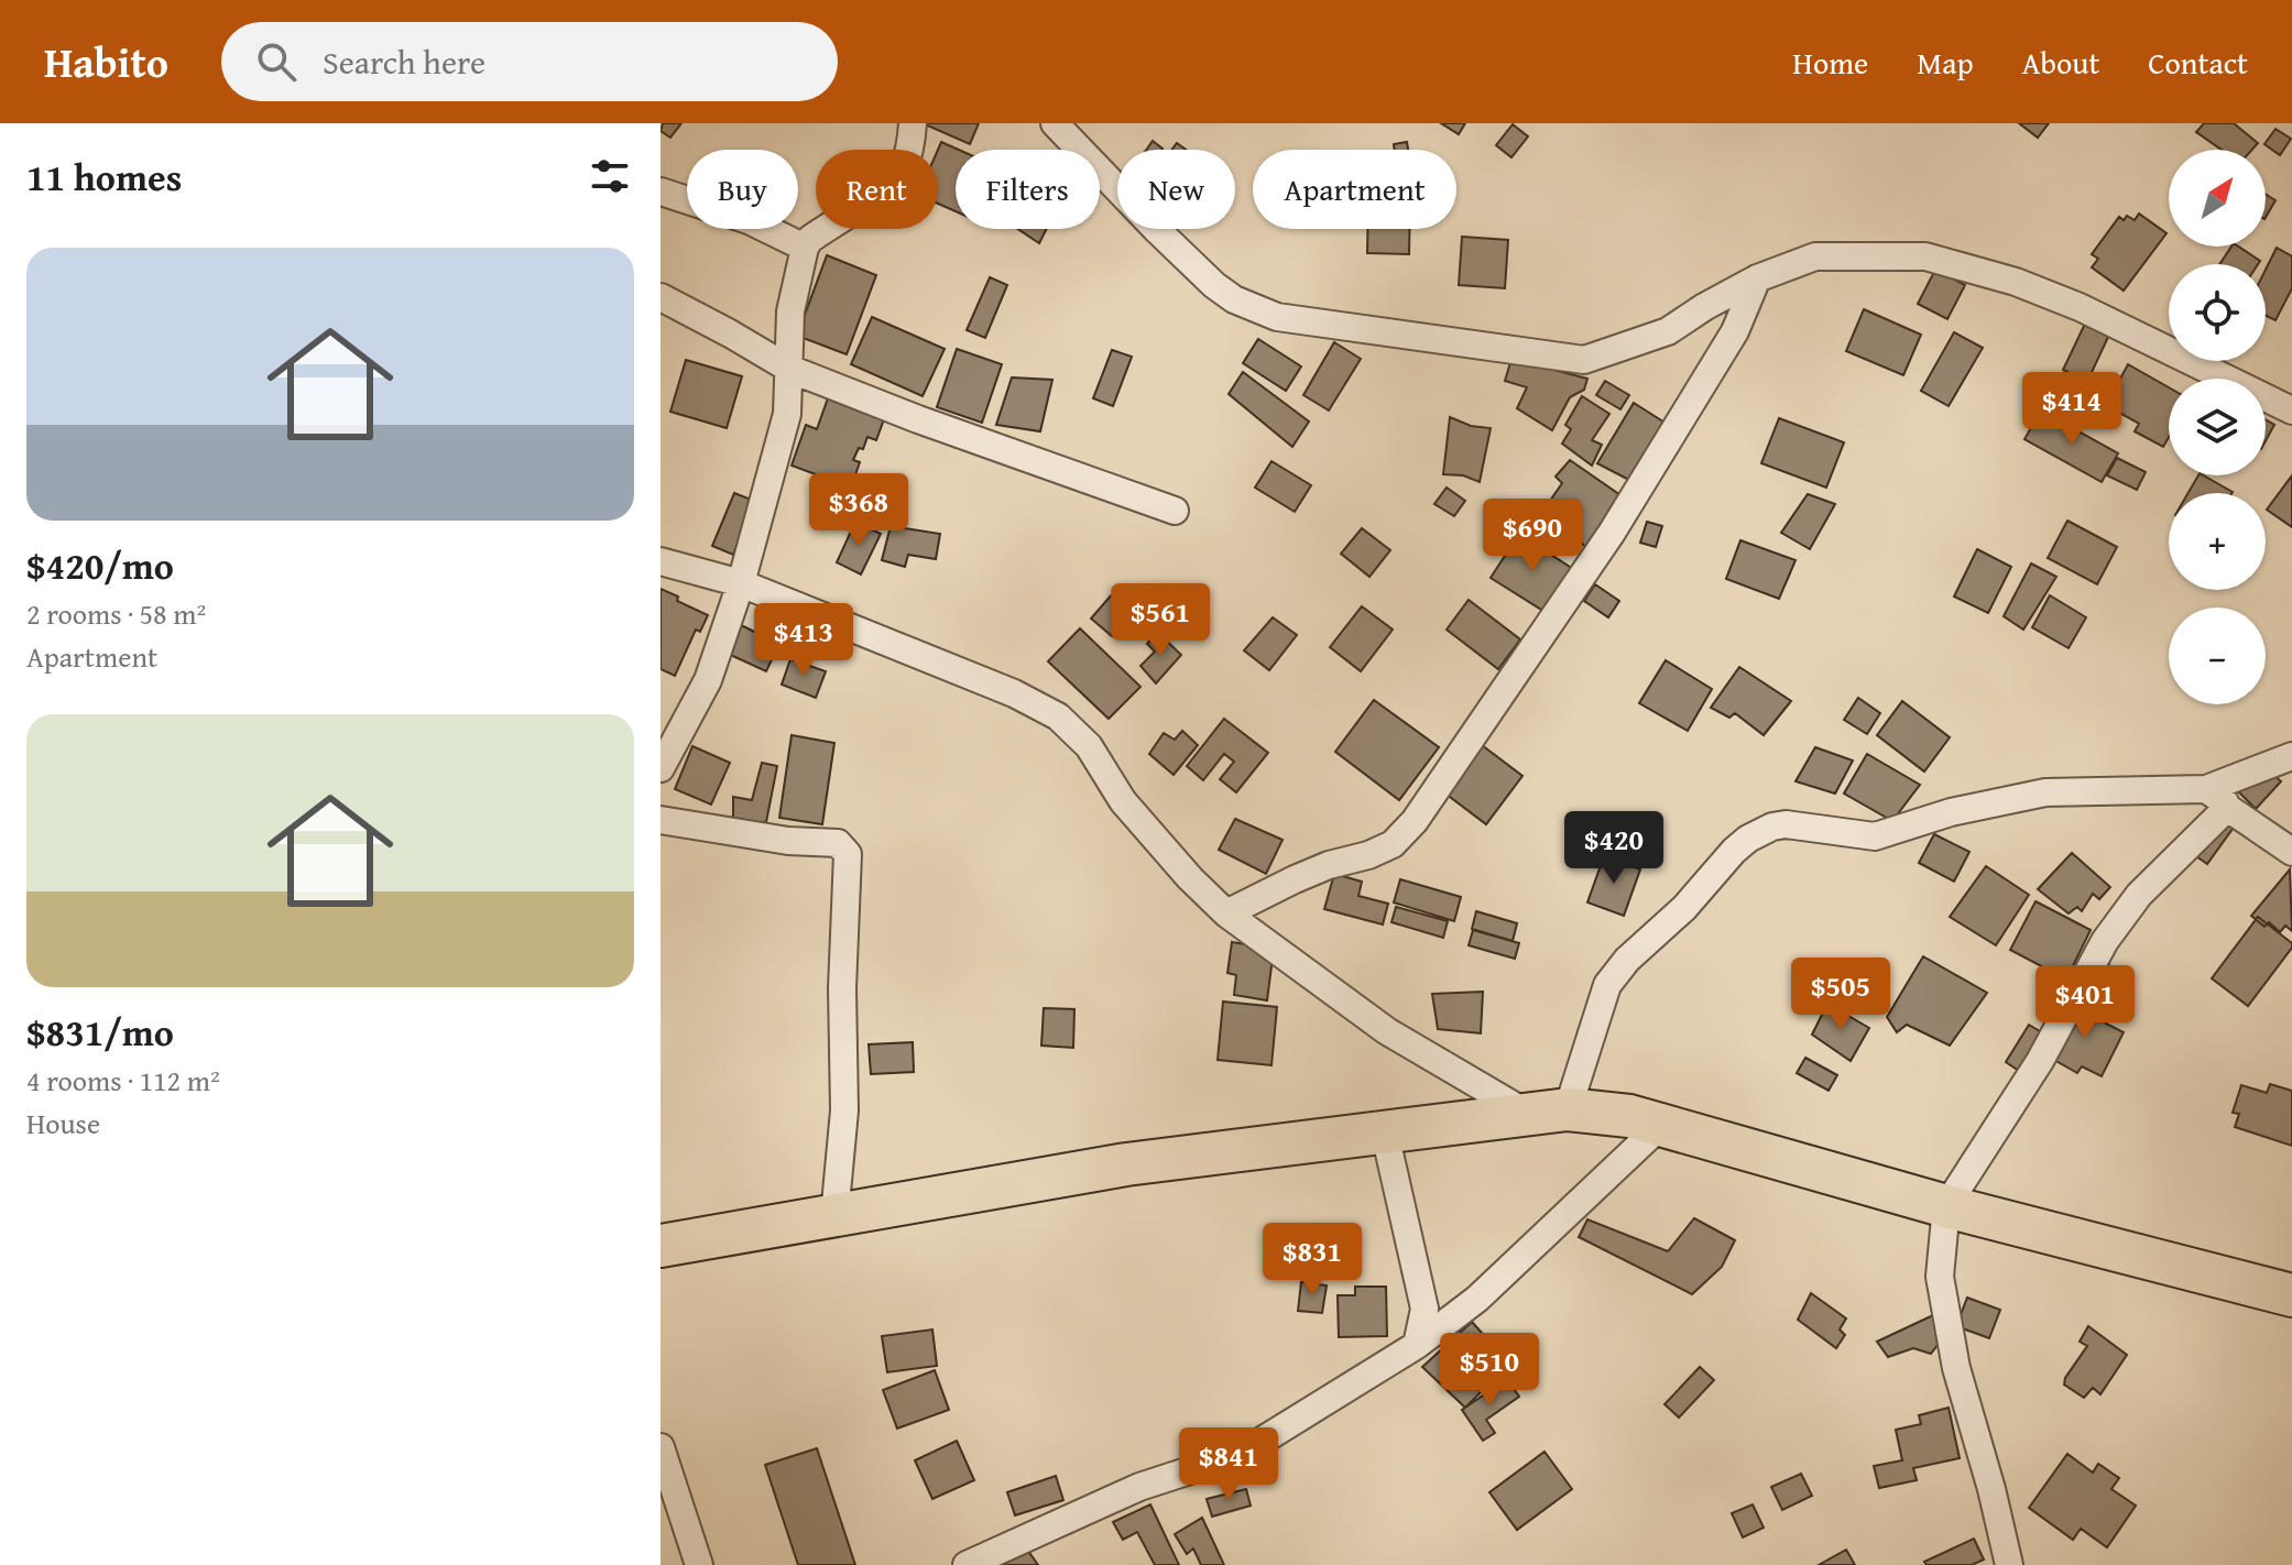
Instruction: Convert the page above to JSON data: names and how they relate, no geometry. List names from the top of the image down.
{
  "north": "top right",
  "page": {
    "header": "Habito",
    "search": "Search here",
    "nav": [
      "Home",
      "Map",
      "About",
      "Contact"
    ],
    "heading": "11 homes",
    "map_buttons": ["+", "−"],
    "chip": [
      "Buy",
      "Rent",
      "Filters",
      "New",
      "Apartment"
    ],
    "list": [
      {
        "name": "$420/mo",
        "note": "2 rooms · 58 m² · Apartment"
      },
      {
        "name": "$831/mo",
        "note": "4 rooms · 112 m² · House"
      }
    ],
    "price": [
      "$414",
      "$368",
      "$690",
      "$561",
      "$413",
      "$420",
      "$505",
      "$401",
      "$831",
      "$510",
      "$841"
    ]
  }
}
